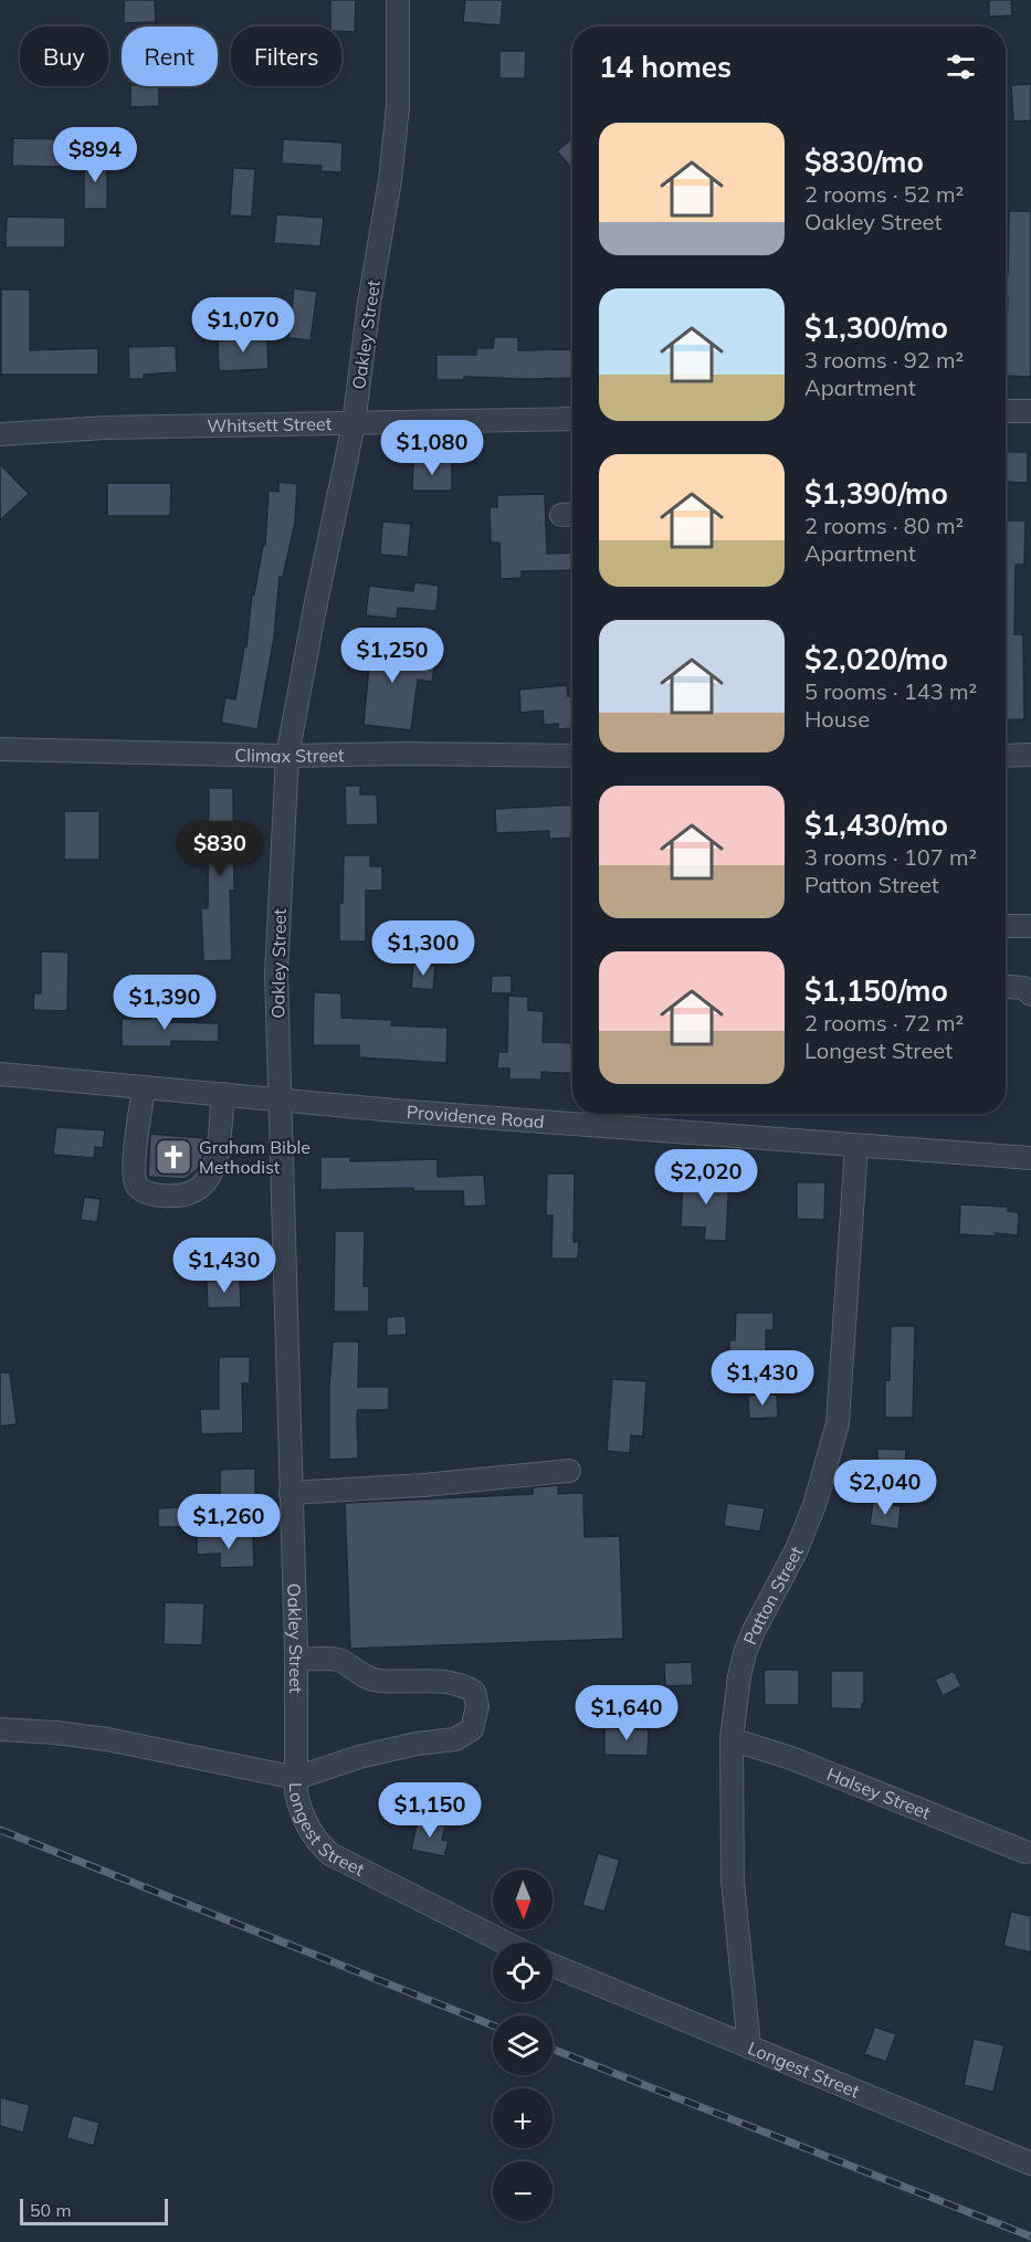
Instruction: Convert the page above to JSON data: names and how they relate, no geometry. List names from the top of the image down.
{
  "streets": {
    "street": [
      "Oakley Street",
      "Whitsett Street",
      "Climax Street",
      "Providence Road",
      "Patton Street",
      "Halsey Street",
      "Longest Street"
    ]
  },
  "crossings": [
    ["Oakley Street", "Whitsett Street"],
    ["Oakley Street", "Climax Street"],
    ["Oakley Street", "Providence Road"],
    ["Oakley Street", "Longest Street"],
    ["Providence Road", "Patton Street"],
    ["Patton Street", "Halsey Street"],
    ["Patton Street", "Longest Street"]
  ],
  "places": {
    "church": ["Graham Bible Methodist"]
  },
  "scale_bar": "50 m",
  "north": "bottom",
  "page": {
    "chip": ["Buy", "Rent", "Filters"],
    "heading": "14 homes",
    "list": [
      {
        "name": "$830/mo",
        "note": "2 rooms · 52 m² · Oakley Street"
      },
      {
        "name": "$1,300/mo",
        "note": "3 rooms · 92 m² · Apartment"
      },
      {
        "name": "$1,390/mo",
        "note": "2 rooms · 80 m² · Apartment"
      },
      {
        "name": "$2,020/mo",
        "note": "5 rooms · 143 m² · House"
      },
      {
        "name": "$1,430/mo",
        "note": "3 rooms · 107 m² · Patton Street"
      },
      {
        "name": "$1,150/mo",
        "note": "2 rooms · 72 m² · Longest Street"
      }
    ],
    "price": [
      "$894",
      "$1,070",
      "$1,080",
      "$1,250",
      "$830",
      "$1,300",
      "$1,390",
      "$2,020",
      "$1,430",
      "$1,430",
      "$2,040",
      "$1,260",
      "$1,640",
      "$1,150"
    ],
    "map_buttons": ["+", "−"],
    "scale": "50 m"
  }
}
